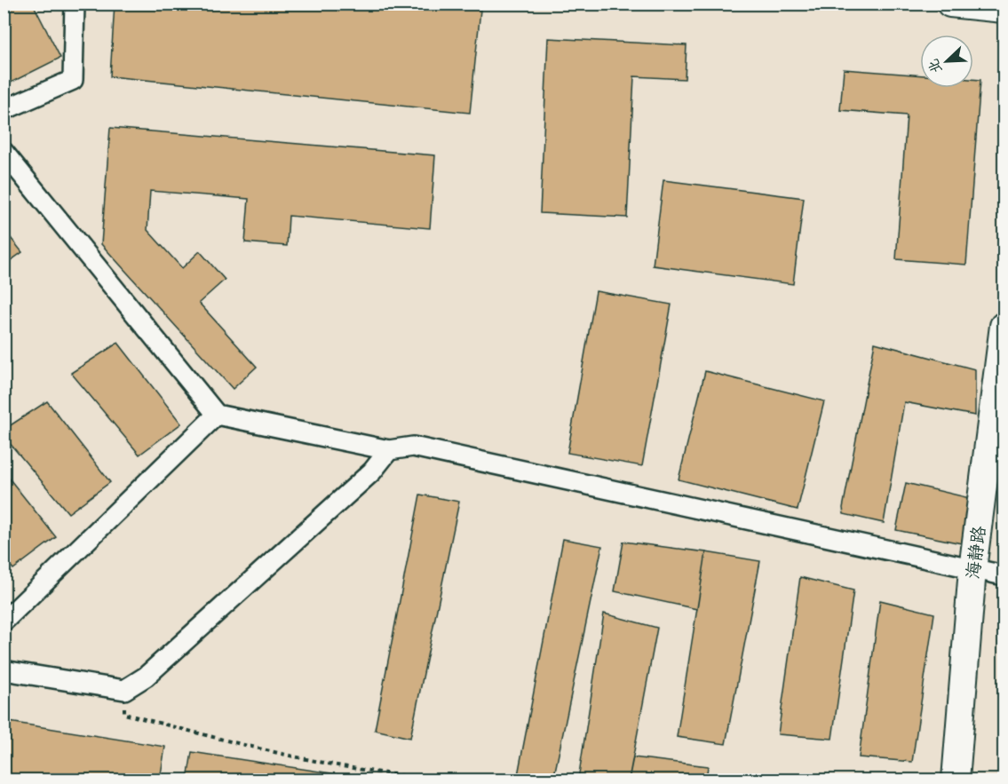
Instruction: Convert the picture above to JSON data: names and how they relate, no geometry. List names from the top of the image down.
{
  "streets": {
    "street": ["海静路"]
  },
  "north": "bottom left"
}
